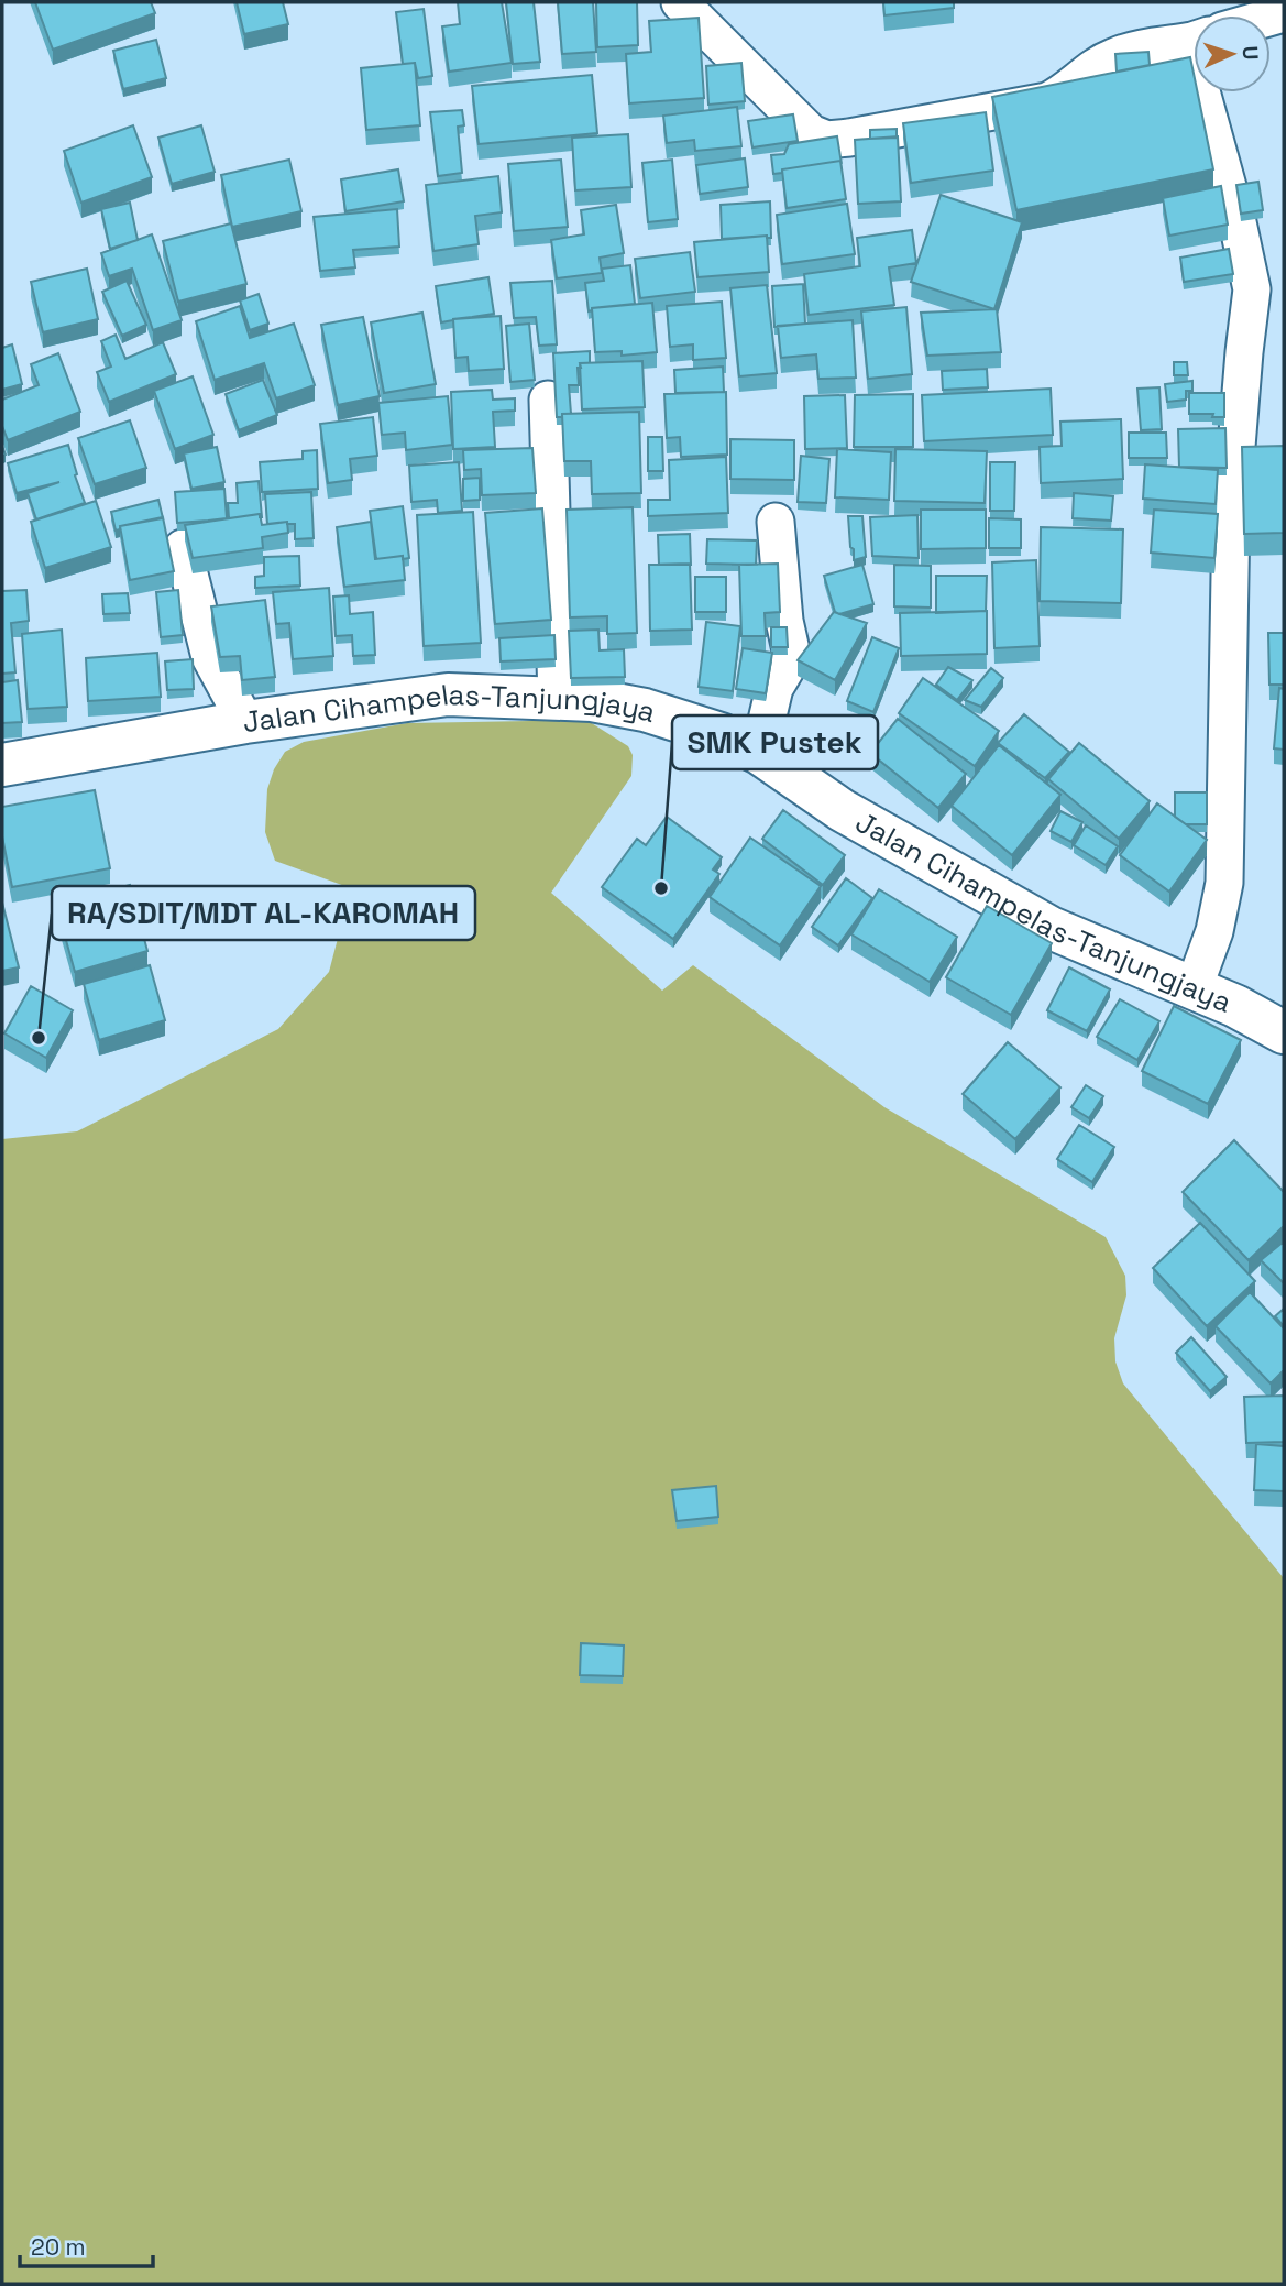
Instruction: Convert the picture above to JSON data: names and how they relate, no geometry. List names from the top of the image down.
{
  "streets": {
    "main road": ["Jalan Cihampelas-Tanjungjaya"]
  },
  "places": ["SMK Pustek", "RA/SDIT/MDT AL-KAROMAH"],
  "scale_bar": "20 m",
  "north": "right"
}
